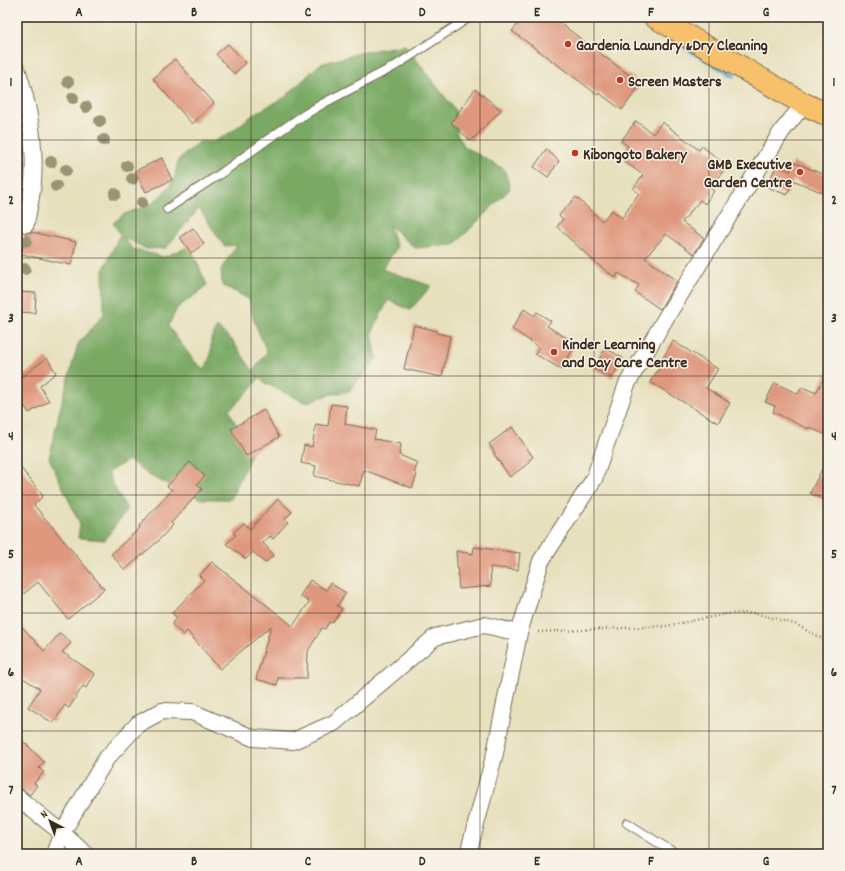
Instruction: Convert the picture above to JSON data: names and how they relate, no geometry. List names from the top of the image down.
{
  "places": [
    "Gardenia Laundry &Dry Cleaning",
    "Screen Masters",
    "Kibongoto Bakery",
    "GMB Executive Garden Centre",
    "Kinder Learning and Day Care Centre"
  ],
  "north": "top left",
  "grid": {
    "columns": [
      "A",
      "B",
      "C",
      "D",
      "E",
      "F",
      "G"
    ],
    "rows": [
      "1",
      "2",
      "3",
      "4",
      "5",
      "6",
      "7"
    ]
  }
}
